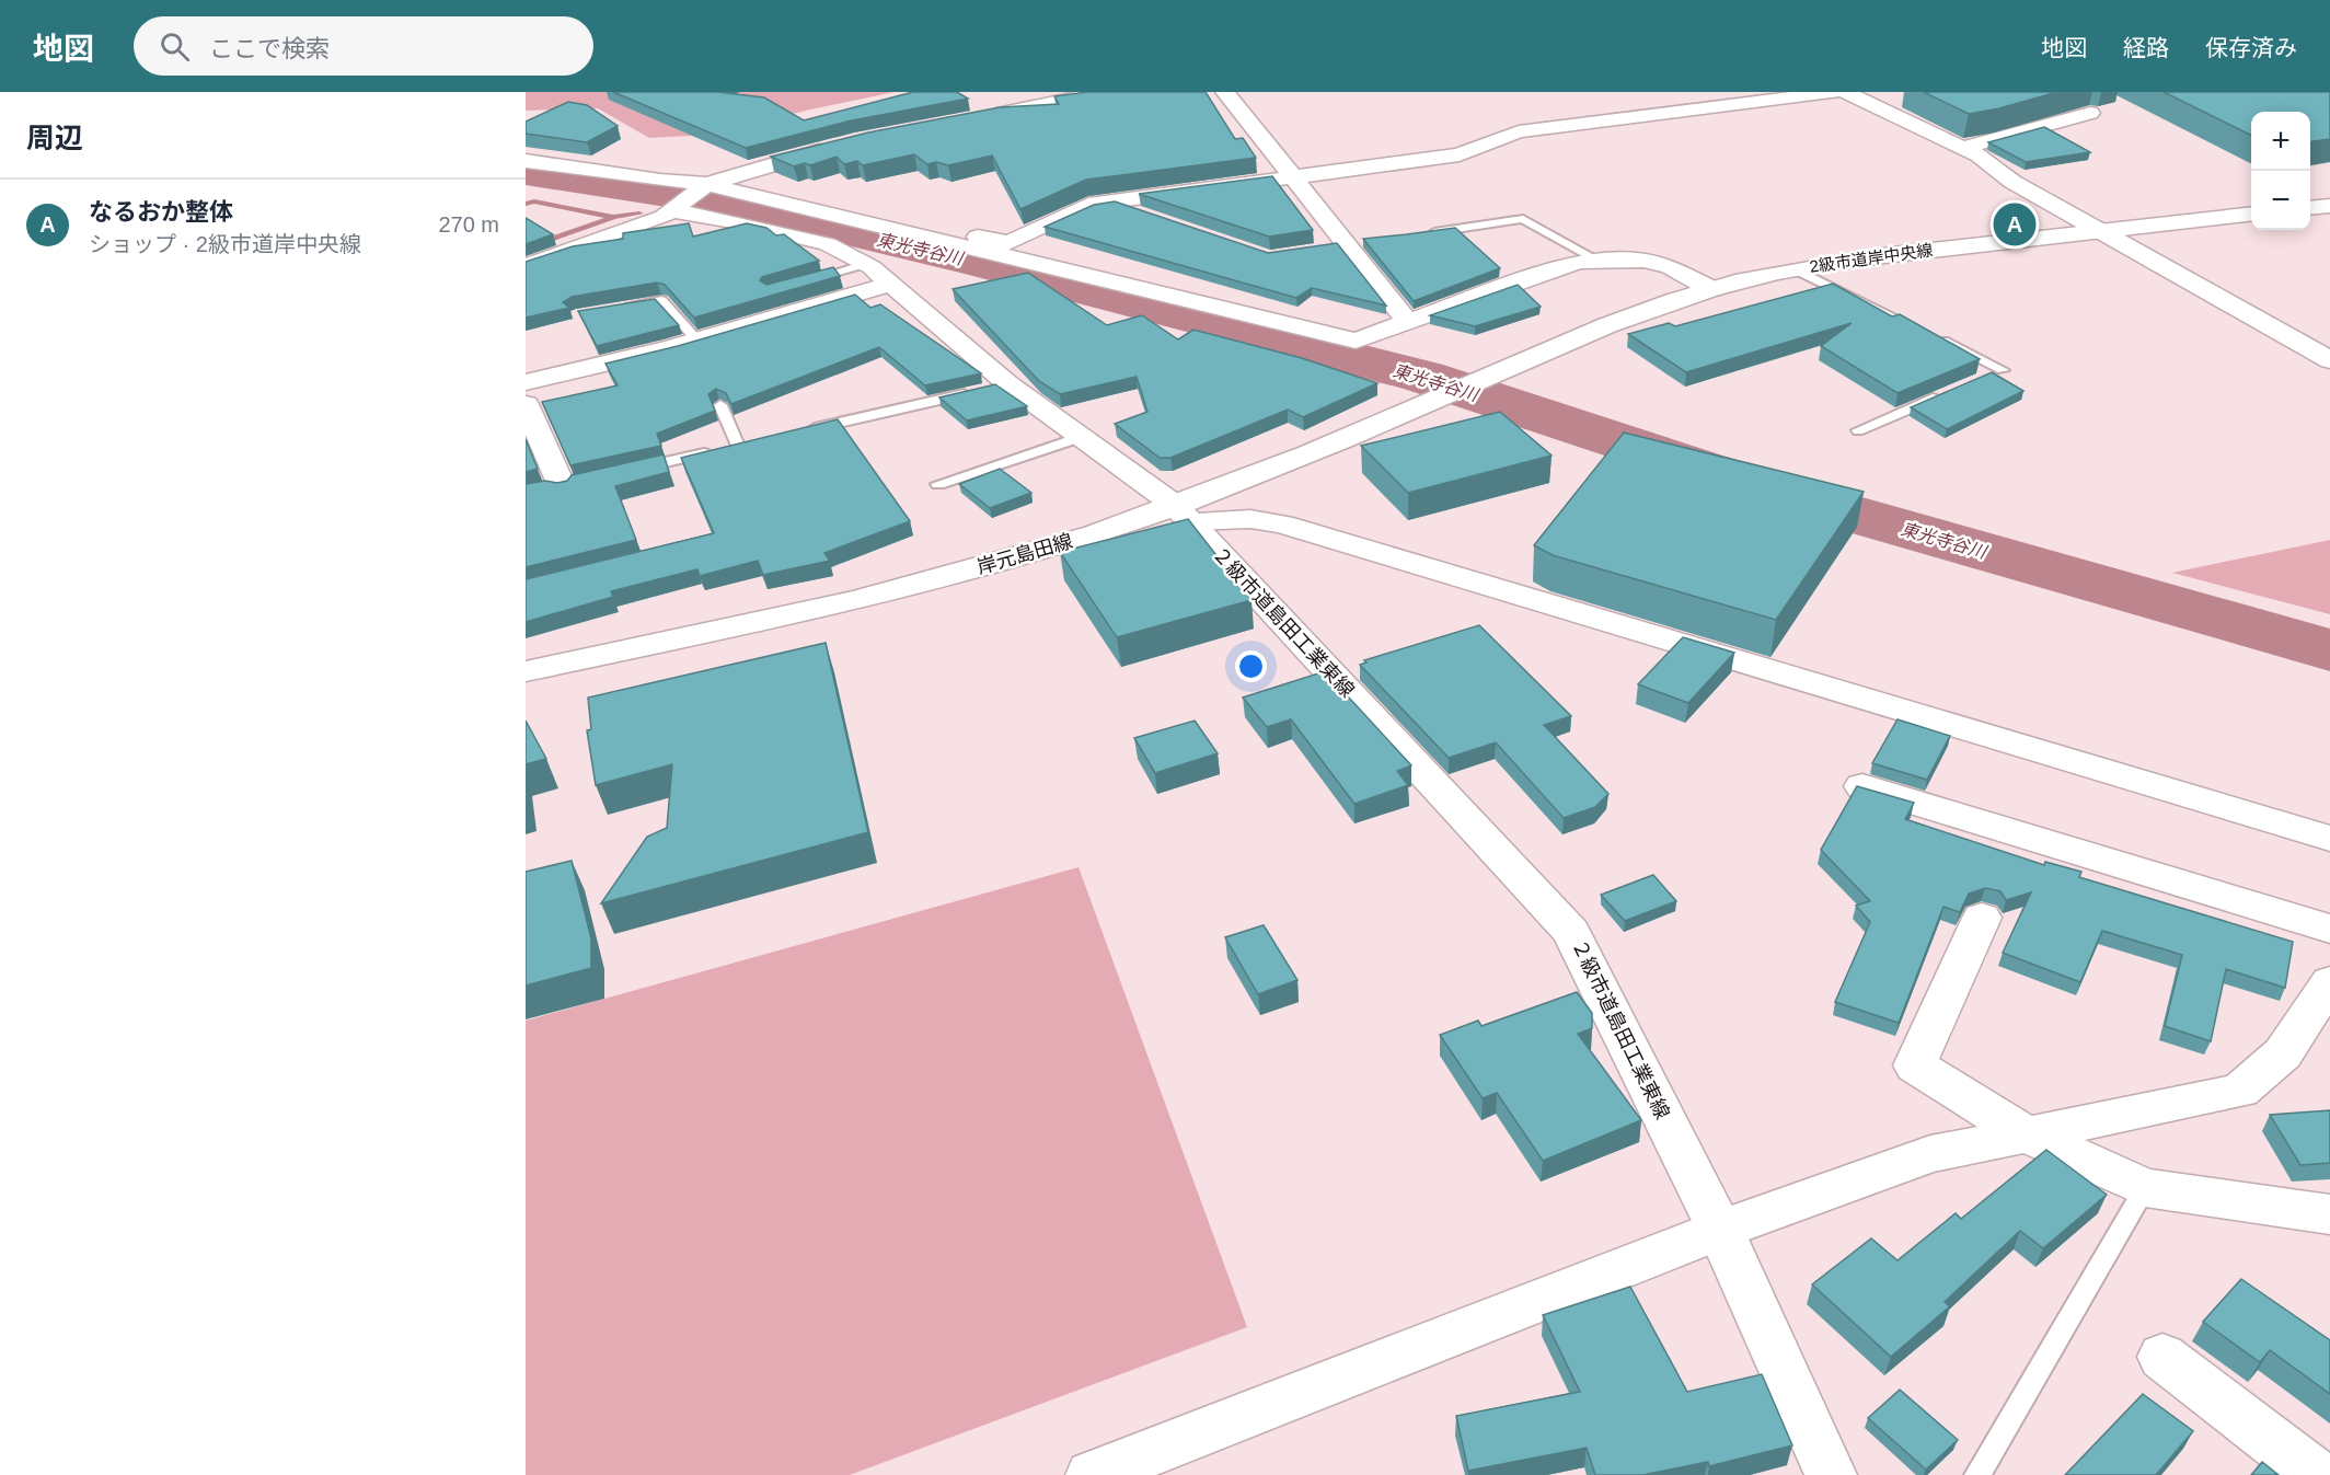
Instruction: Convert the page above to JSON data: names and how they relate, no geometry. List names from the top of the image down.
{
  "streets": {
    "street": ["2級市道岸中央線", "岸元島田線", "２級市道島田工業東線"]
  },
  "crossings": [
    ["2級市道岸中央線", "岸元島田線"],
    ["岸元島田線", "２級市道島田工業東線"]
  ],
  "water": ["東光寺谷川"],
  "page": {
    "header": "地図",
    "search": "ここで検索",
    "nav": ["地図", "経路", "保存済み"],
    "heading": "周辺",
    "map_buttons": ["+", "−"],
    "list": [
      {
        "mark": "A",
        "name": "なるおか整体",
        "note": "ショップ · 2級市道岸中央線",
        "value": "270 m"
      }
    ],
    "pins": "A"
  }
}
